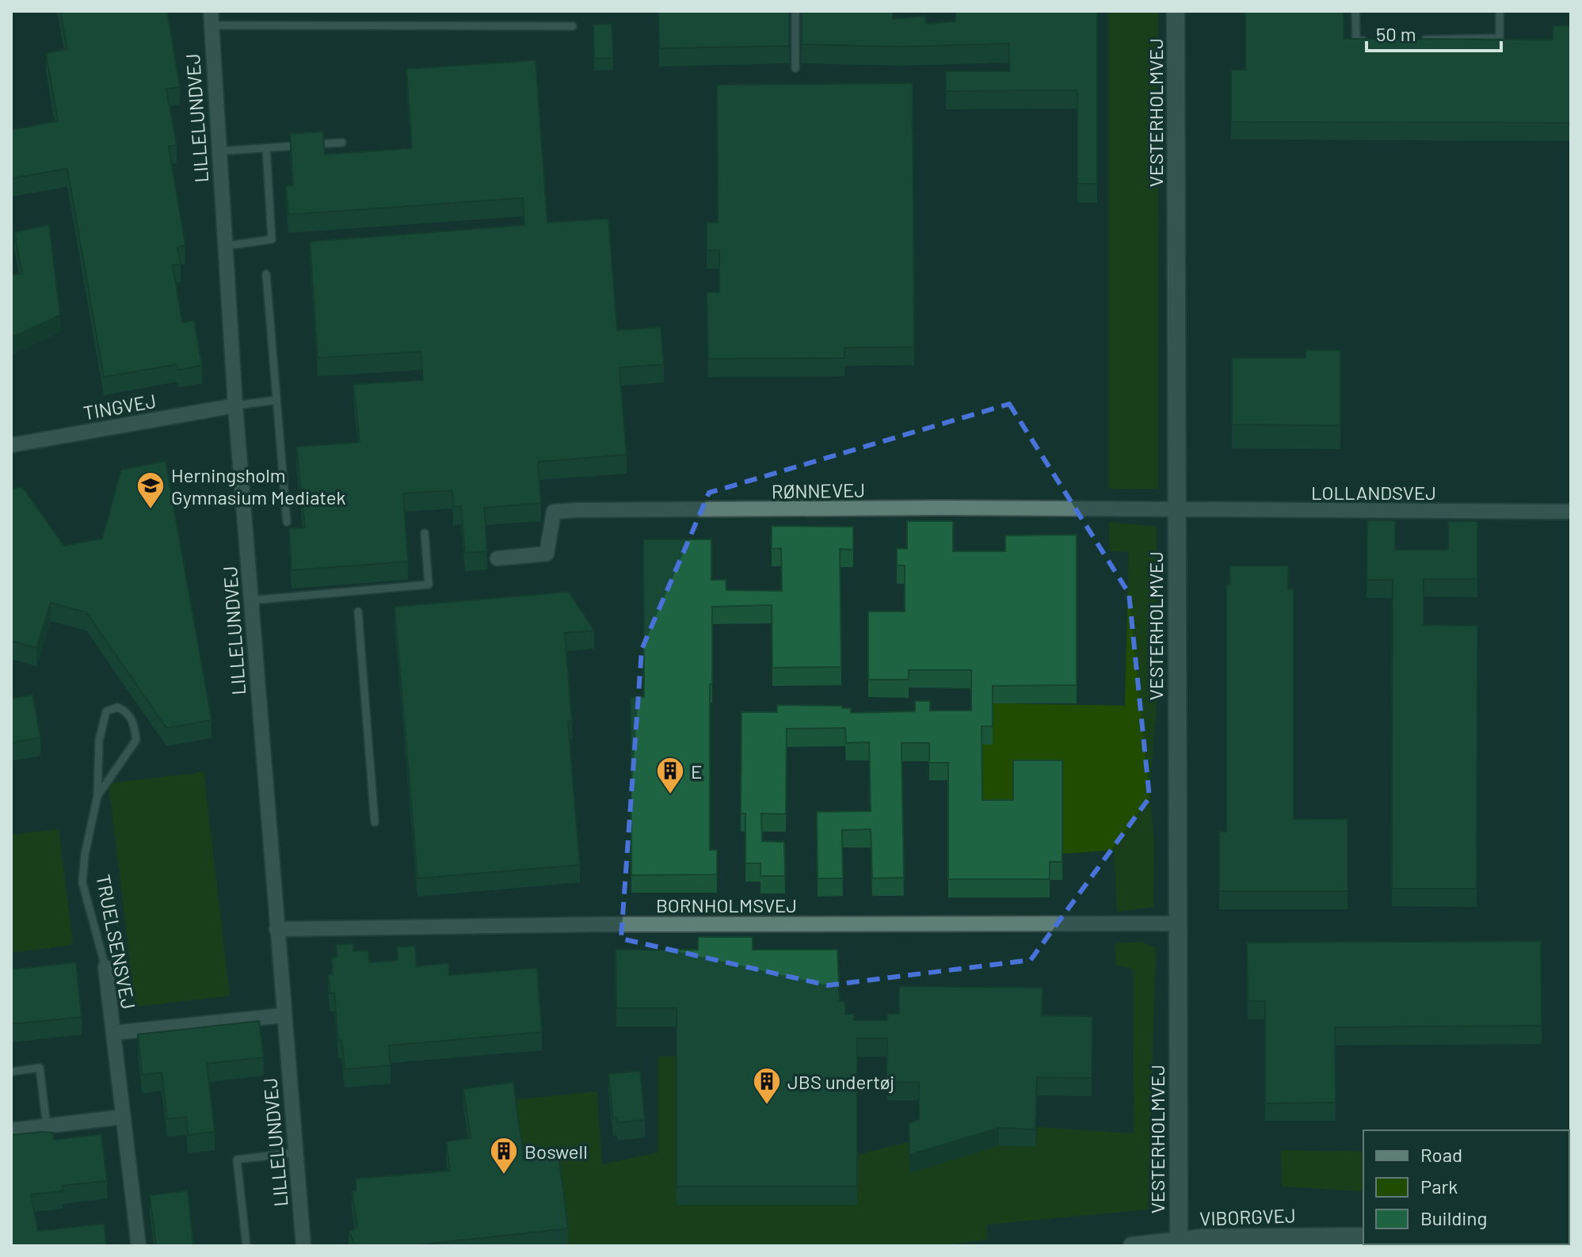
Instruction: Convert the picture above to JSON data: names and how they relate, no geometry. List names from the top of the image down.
{
  "streets": {
    "street": [
      "VESTERHOLMVEJ",
      "LILLELUNDVEJ",
      "TINGVEJ",
      "RØNNEVEJ",
      "LOLLANDSVEJ",
      "BORNHOLMSVEJ",
      "TRUELSENSVEJ",
      "VIBORGVEJ"
    ]
  },
  "crossings": [
    ["VESTERHOLMVEJ", "RØNNEVEJ"],
    ["VESTERHOLMVEJ", "LOLLANDSVEJ"],
    ["VESTERHOLMVEJ", "BORNHOLMSVEJ"],
    ["VESTERHOLMVEJ", "VIBORGVEJ"],
    ["LILLELUNDVEJ", "TINGVEJ"],
    ["LILLELUNDVEJ", "BORNHOLMSVEJ"],
    ["LILLELUNDVEJ", "TRUELSENSVEJ"],
    ["RØNNEVEJ", "LOLLANDSVEJ"]
  ],
  "places": {
    "school or university": ["Herningsholm Gymnasium Mediatek"],
    "building": ["E", "JBS undertøj", "Boswell"]
  },
  "legend": ["Road", "Park", "Building"],
  "scale_bar": "50 m"
}
